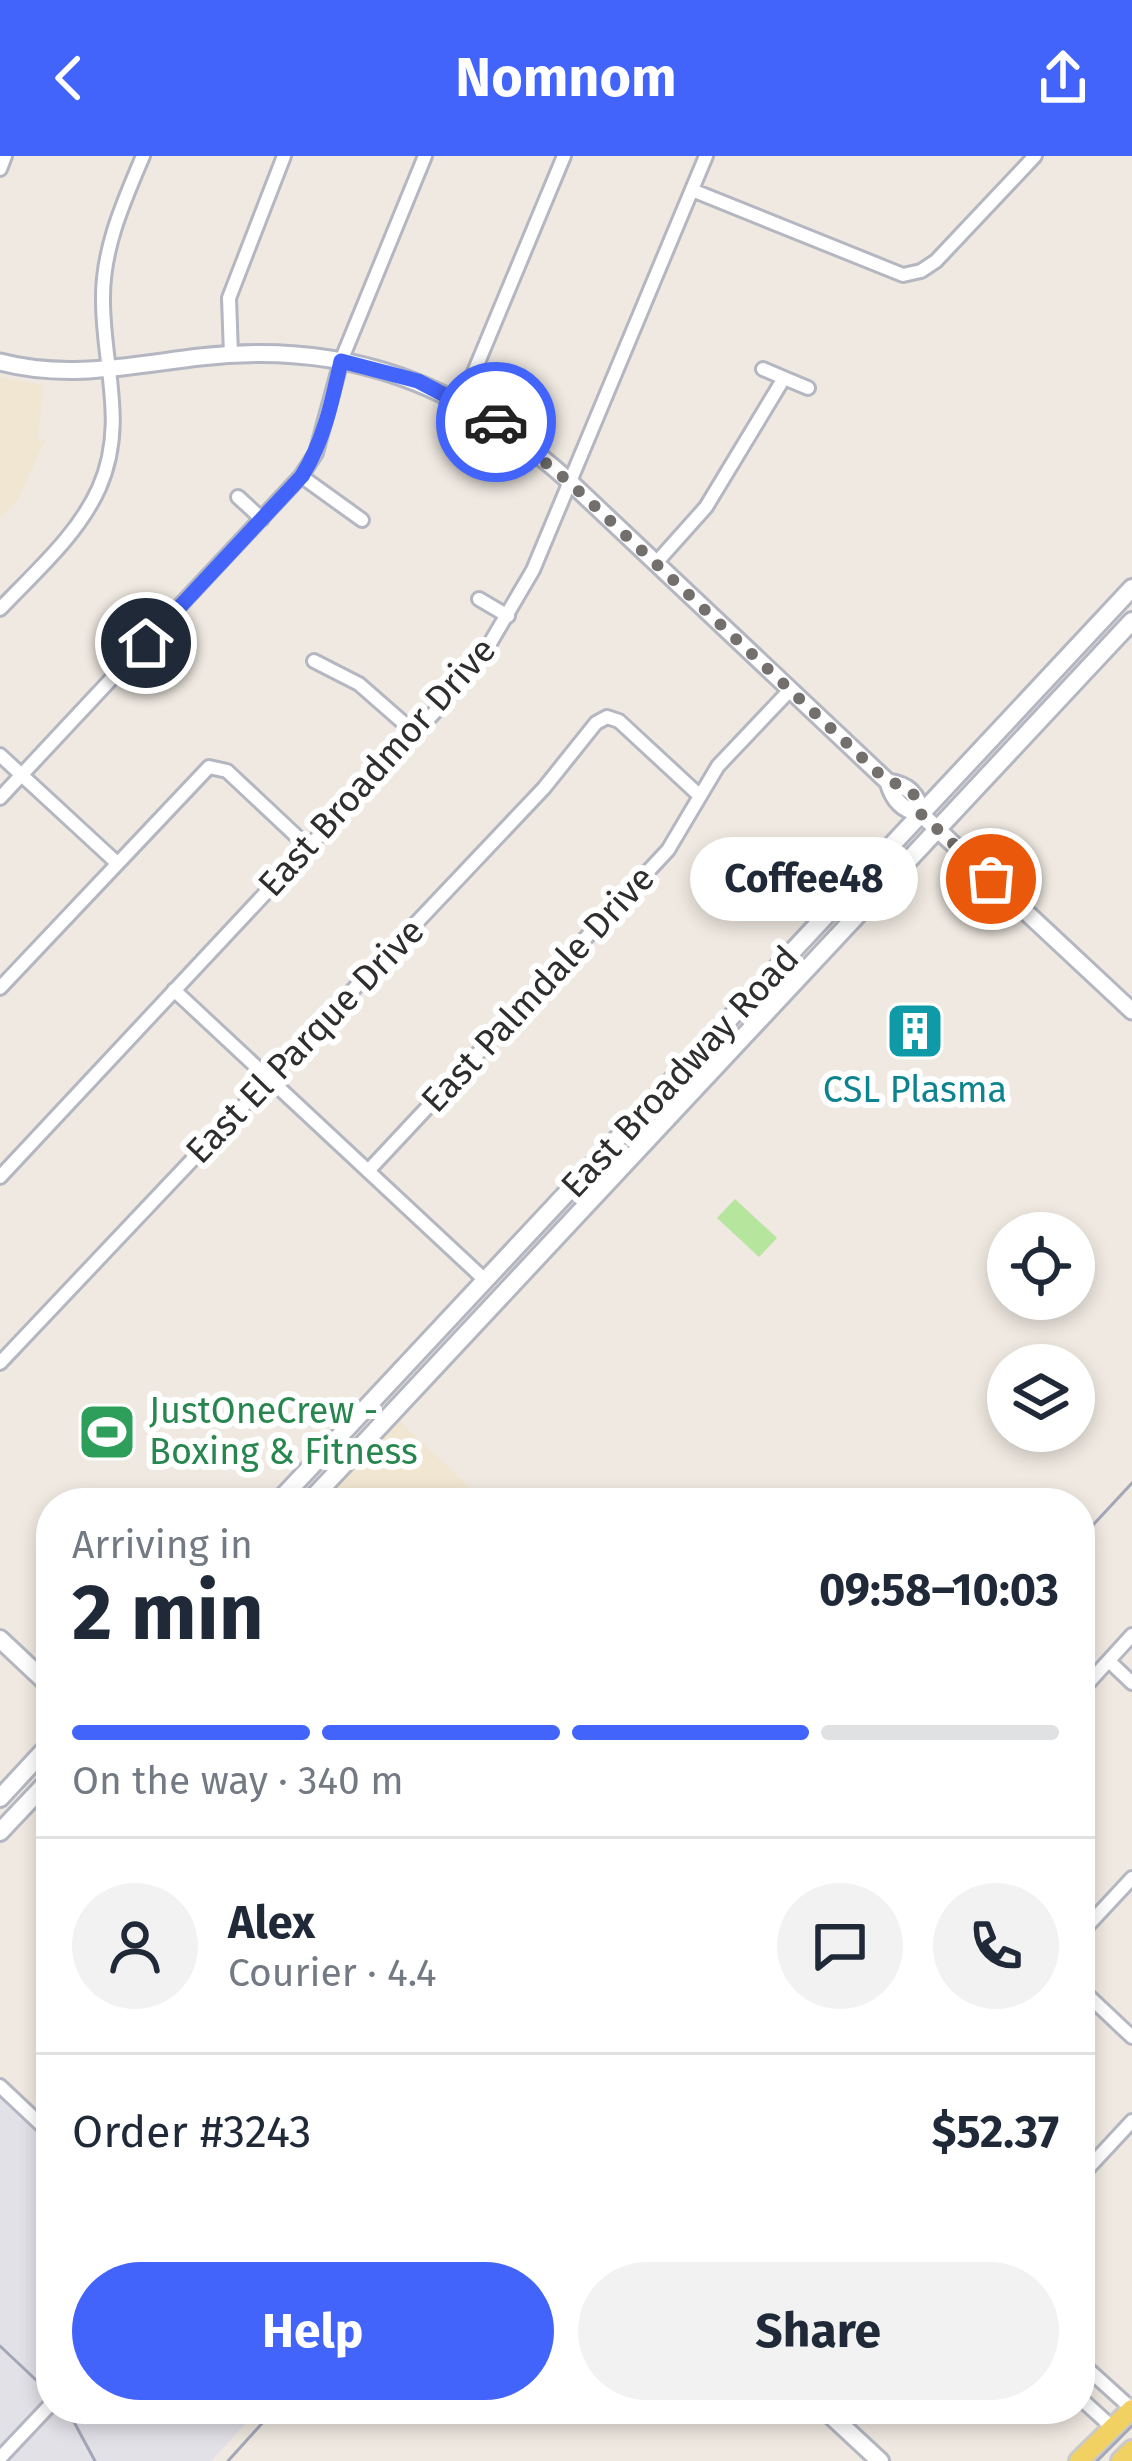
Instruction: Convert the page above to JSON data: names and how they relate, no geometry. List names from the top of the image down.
{
  "streets": {
    "main road": ["East Broadway Road"],
    "street": ["East Broadmor Drive", "East Palmdale Drive", "East El Parque Drive"]
  },
  "crossings": [
    ["East Palmdale Drive", "East El Parque Drive"]
  ],
  "places": {
    "other": ["Coffee48"],
    "building": ["CSL Plasma"],
    "sports": ["JustOneCrew - Boxing & Fitness"]
  },
  "page": {
    "header": "Nomnom",
    "bubble": "Coffee48",
    "heading": ["2 min", "Arriving in", "09:58–10:03"],
    "panel": [
      "Alex",
      "Courier · 4.4",
      "Order #3243",
      "$52.37"
    ],
    "bar": "On the way · 340 m",
    "buttons": ["Help", "Share"]
  }
}
